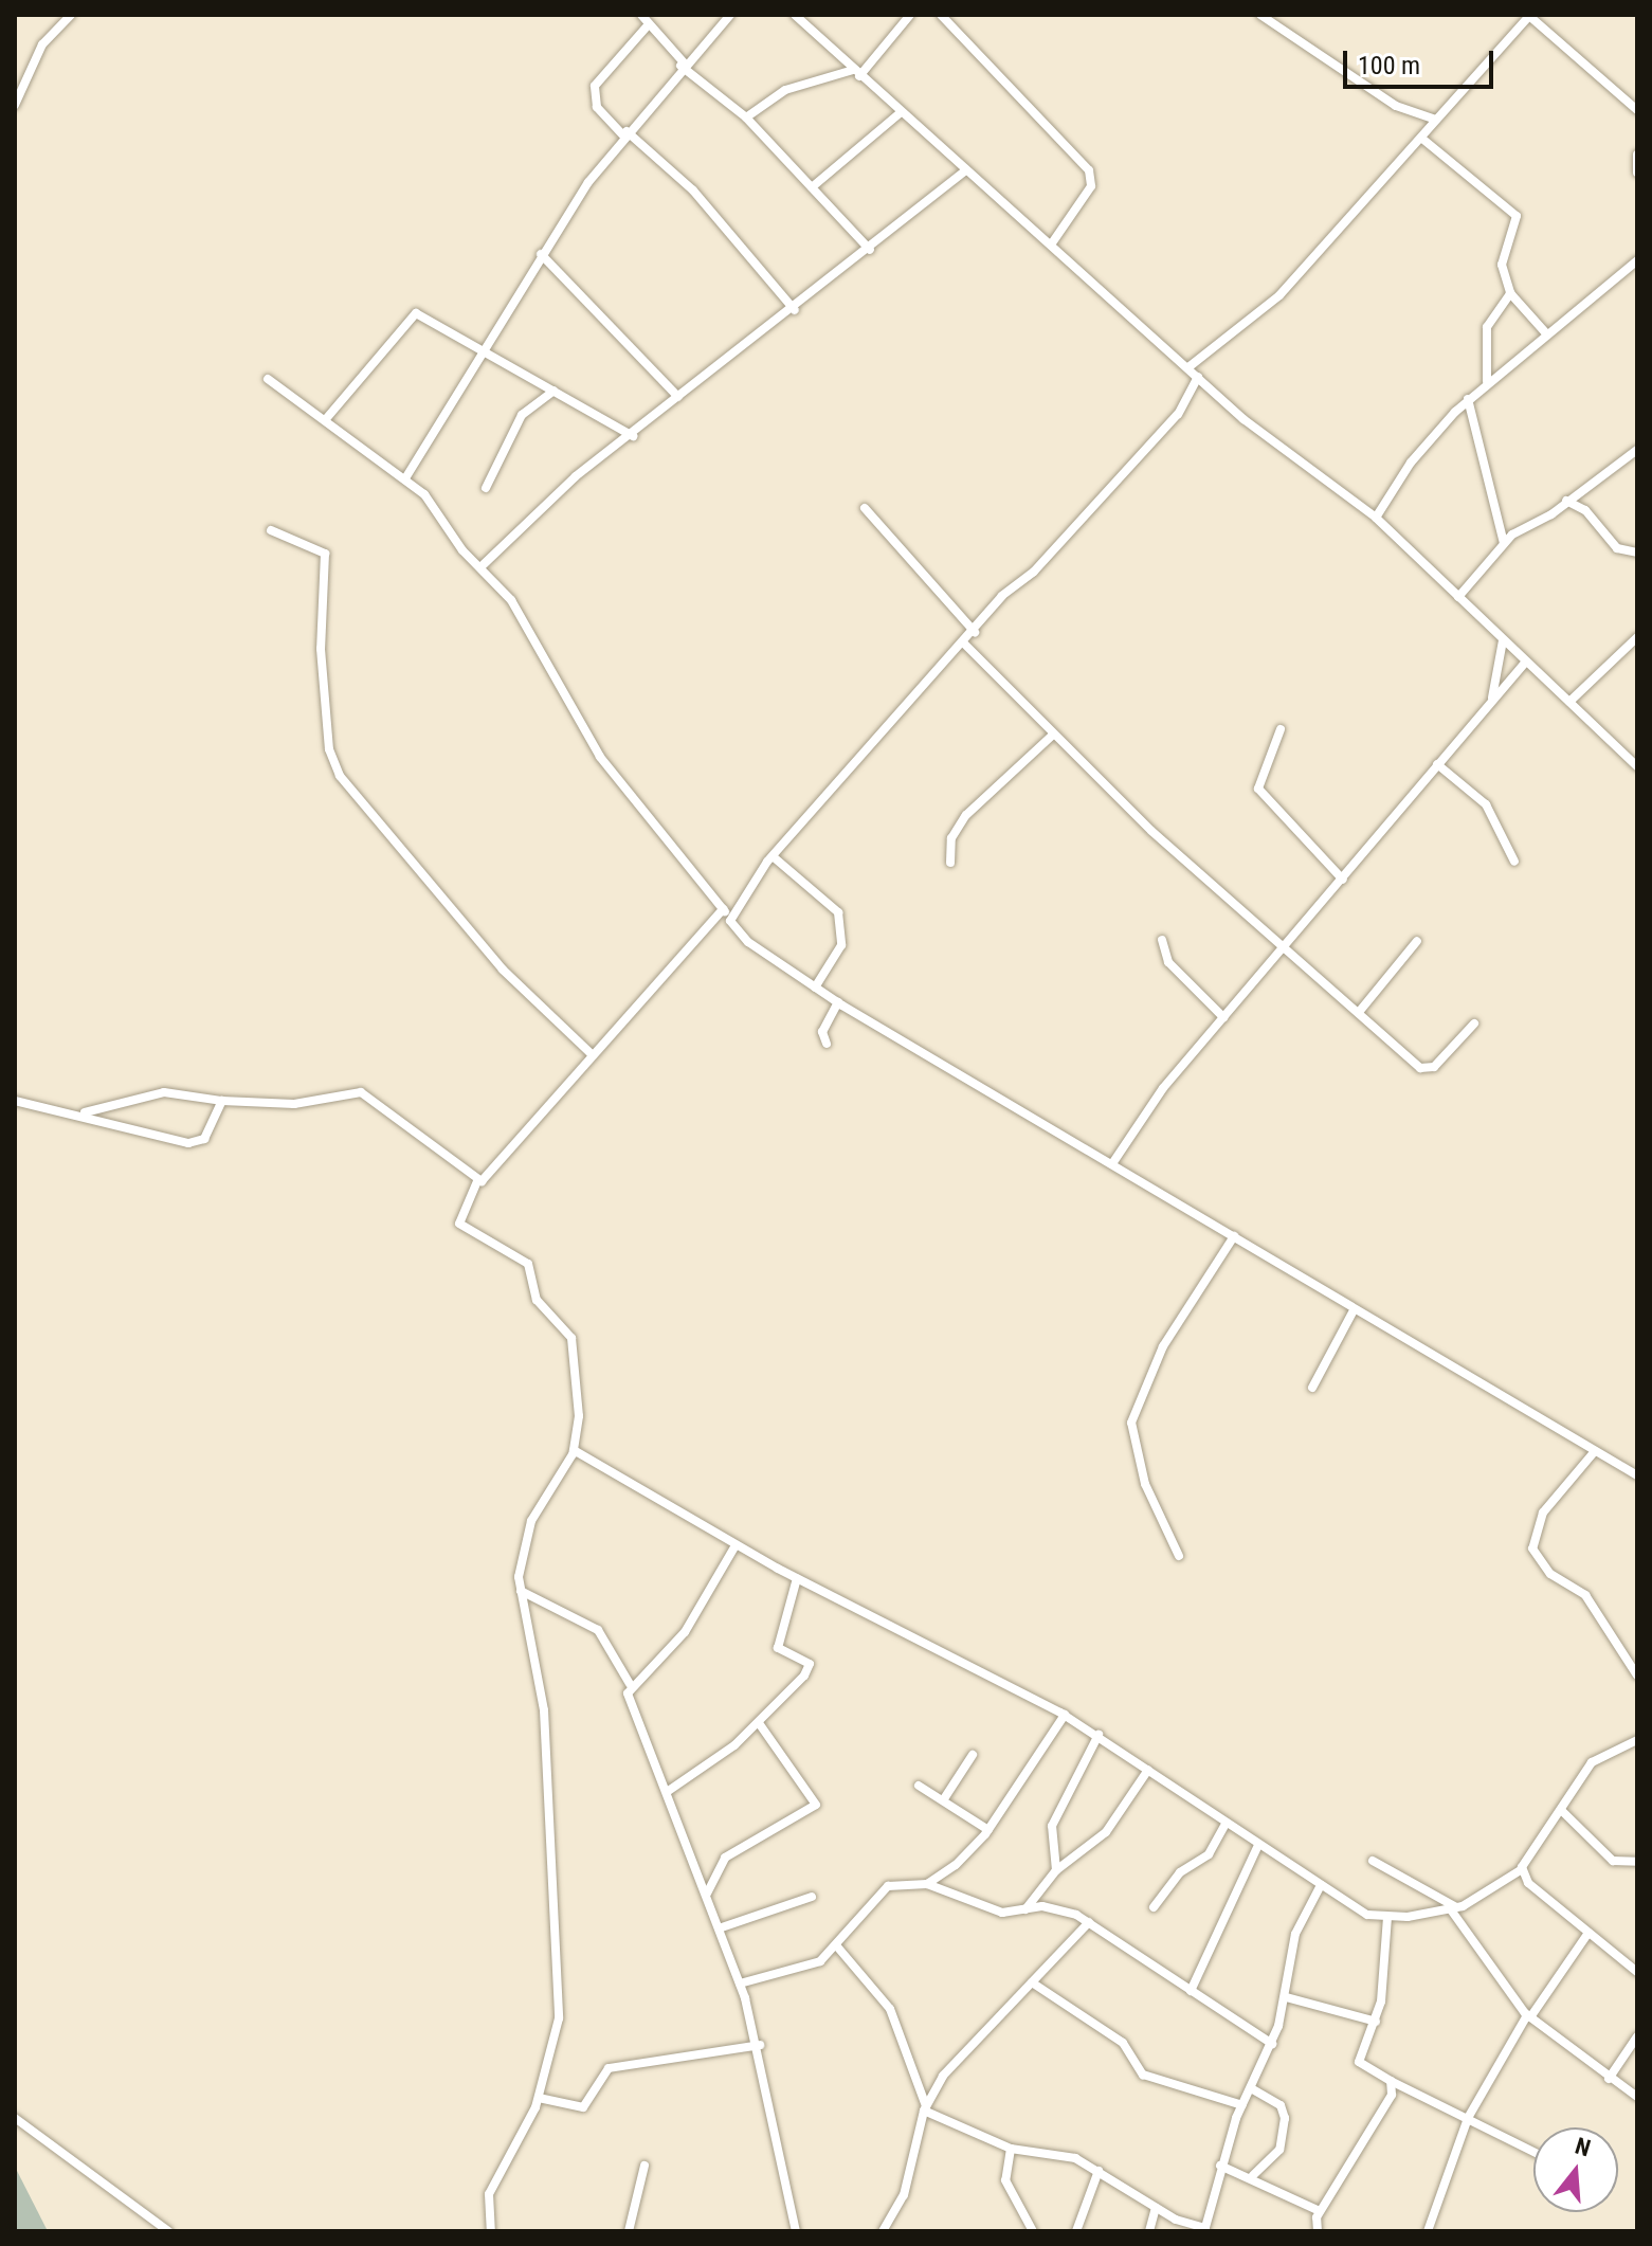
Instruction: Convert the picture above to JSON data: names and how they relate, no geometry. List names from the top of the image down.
{
  "scale_bar": "100 m",
  "north": "top"
}
